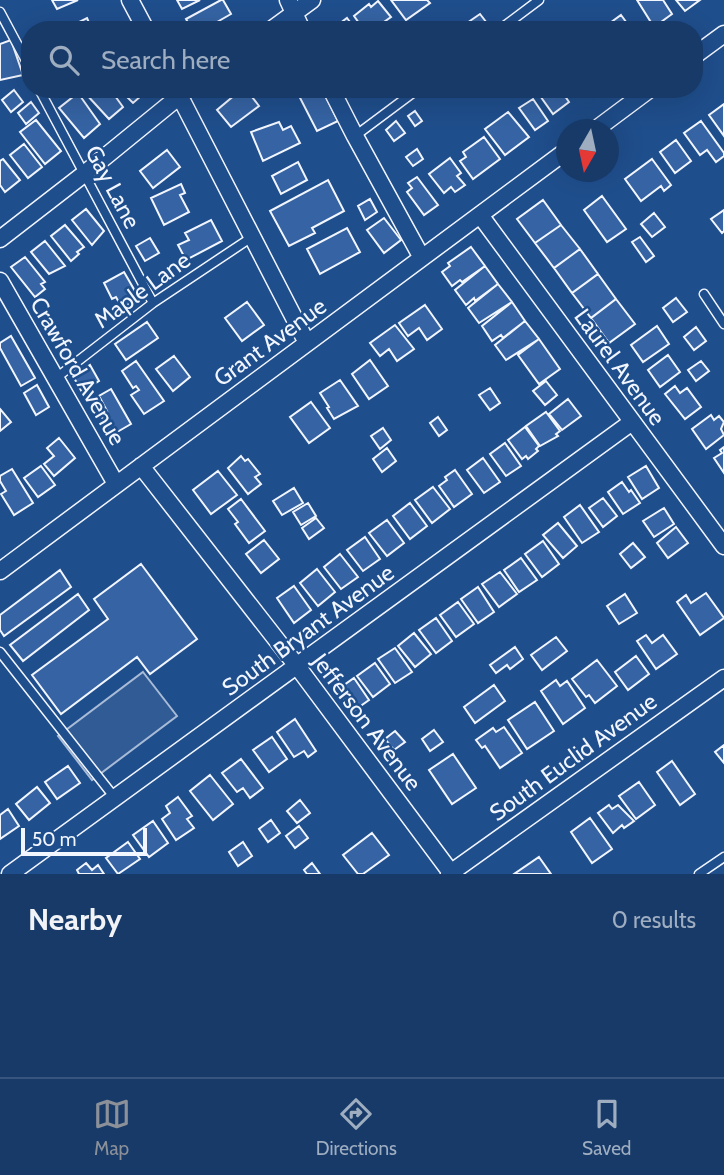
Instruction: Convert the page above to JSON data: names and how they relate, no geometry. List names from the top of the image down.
{
  "streets": {
    "street": [
      "Grant Avenue",
      "Laurel Avenue",
      "Crawford Avenue",
      "South Bryant Avenue",
      "Jefferson Avenue",
      "South Euclid Avenue"
    ],
    "lane": ["Gay Lane", "Maple Lane"]
  },
  "crossings": [
    ["Gay Lane", "Maple Lane"],
    ["Maple Lane", "Crawford Avenue"],
    ["Grant Avenue", "Laurel Avenue"],
    ["Grant Avenue", "Crawford Avenue"],
    ["Grant Avenue", "Jefferson Avenue"],
    ["Laurel Avenue", "South Bryant Avenue"],
    ["South Bryant Avenue", "Jefferson Avenue"],
    ["Jefferson Avenue", "South Euclid Avenue"]
  ],
  "scale_bar": "50 m",
  "north": "bottom",
  "page": {
    "search": "Search here",
    "scale": "50 m",
    "heading": ["Nearby", "0 results"],
    "nav": ["Map", "Directions", "Saved"]
  }
}
